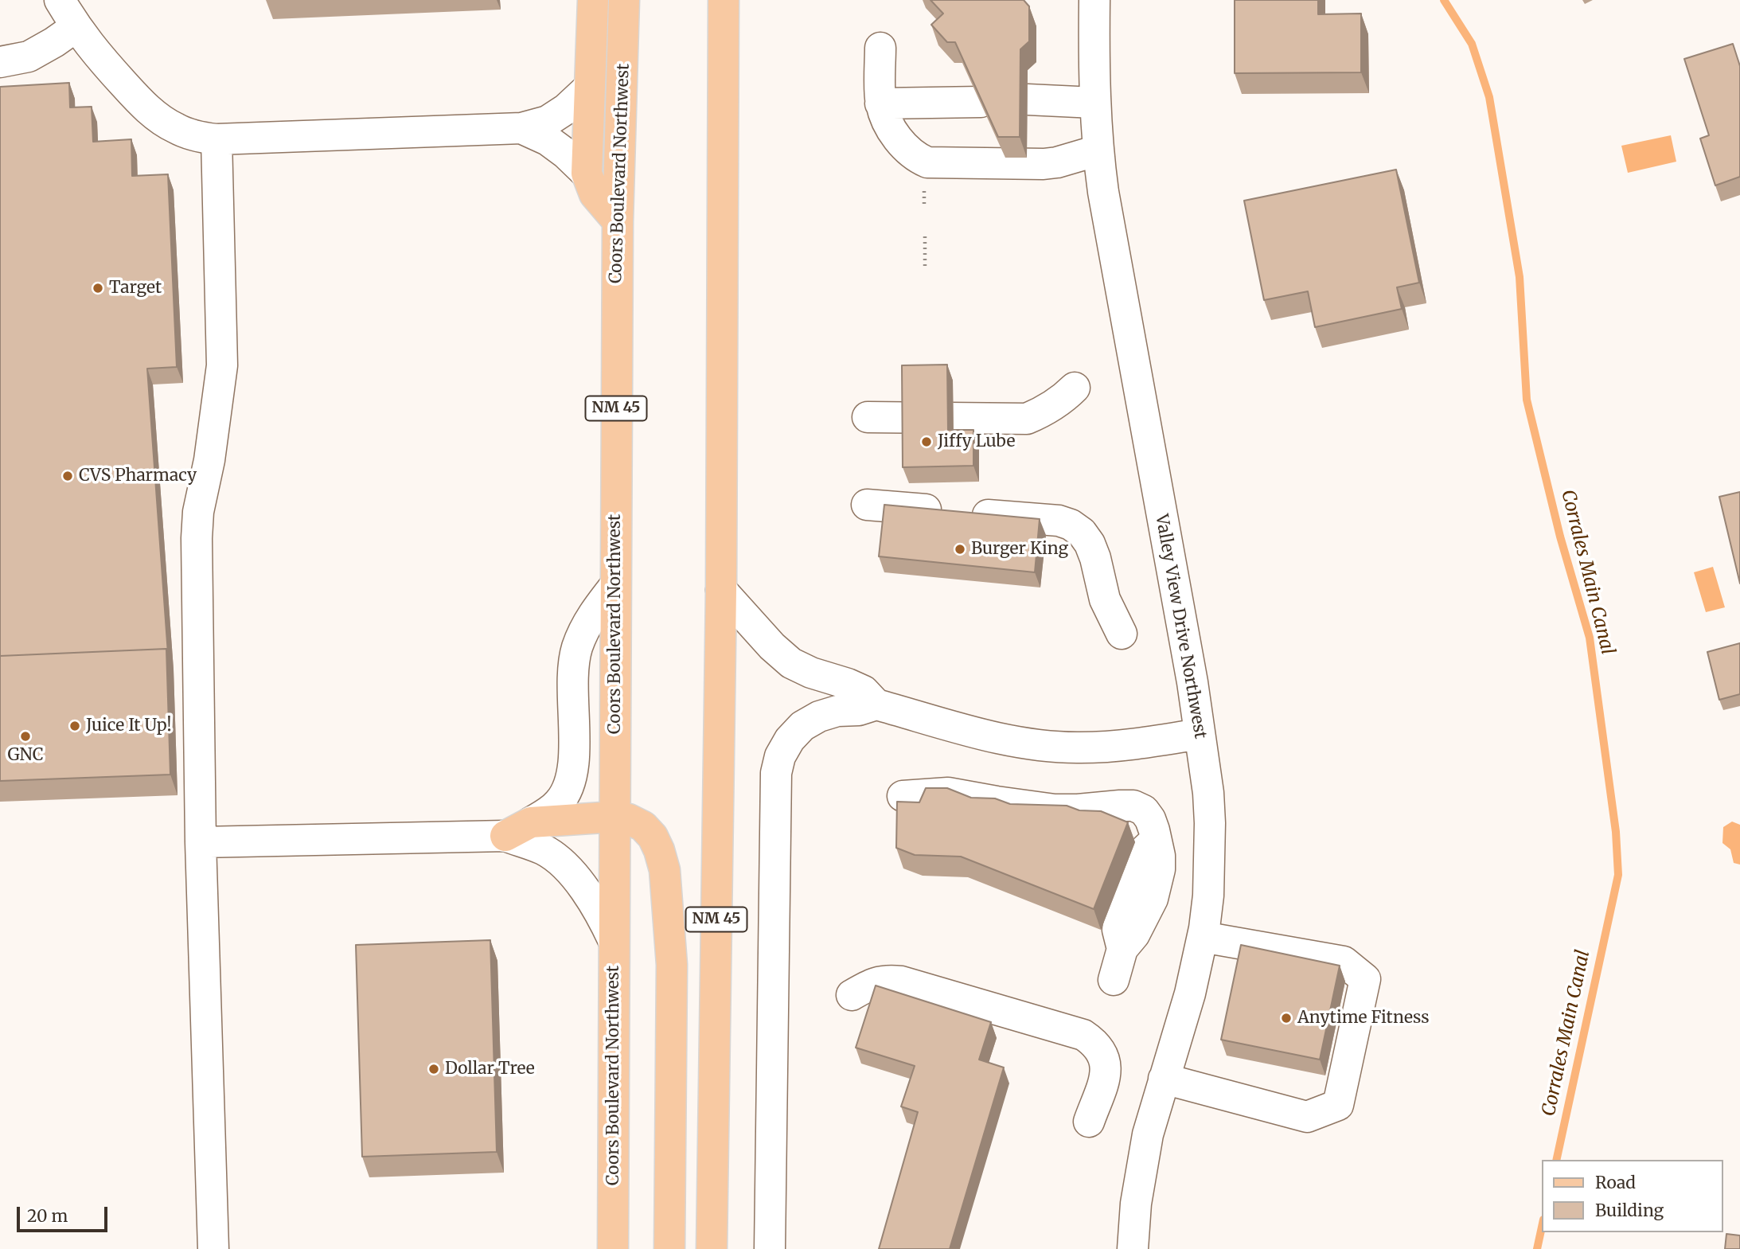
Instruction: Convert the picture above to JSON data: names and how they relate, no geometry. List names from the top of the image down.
{
  "streets": {
    "main road": ["Coors Boulevard Northwest", "NM 45"],
    "street": ["Valley View Drive Northwest"]
  },
  "water": ["Corrales Main Canal"],
  "places": [
    "Target",
    "Jiffy Lube",
    "CVS Pharmacy",
    "Burger King",
    "Juice It Up!",
    "GNC",
    "Anytime Fitness",
    "Dollar Tree"
  ],
  "legend": ["Road", "Building"],
  "scale_bar": "20 m"
}
